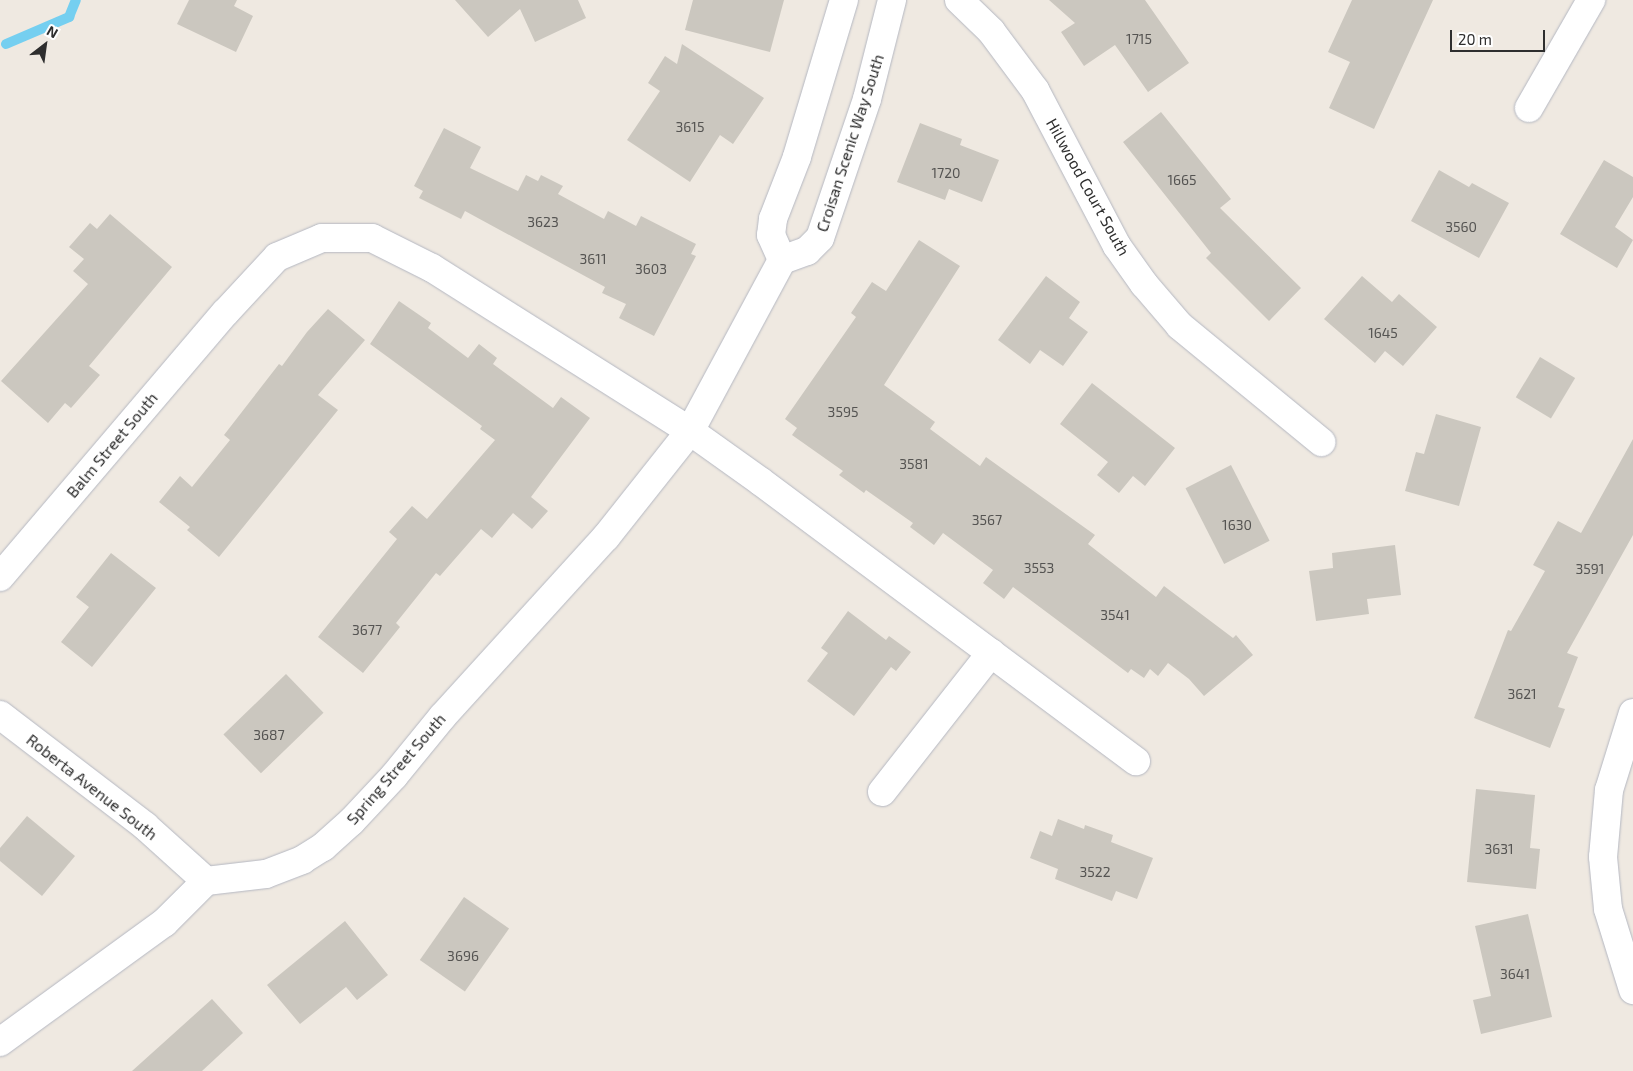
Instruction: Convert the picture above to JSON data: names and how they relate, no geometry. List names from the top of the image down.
{
  "streets": {
    "street": [
      "Croisan Scenic Way South",
      "Hillwood Court South",
      "Balm Street South",
      "Spring Street South",
      "Roberta Avenue South"
    ]
  },
  "crossings": [
    ["Croisan Scenic Way South", "Spring Street South"],
    ["Balm Street South", "Spring Street South"],
    ["Spring Street South", "Roberta Avenue South"]
  ],
  "house_numbers": [
    "1715",
    "3615",
    "1720",
    "1665",
    "3623",
    "3560",
    "3611",
    "3603",
    "1645",
    "3595",
    "3581",
    "3567",
    "1630",
    "3553",
    "3591",
    "3541",
    "3677",
    "3621",
    "3687",
    "3631",
    "3522",
    "3696",
    "3641"
  ],
  "scale_bar": "20 m",
  "north": "top right"
}
